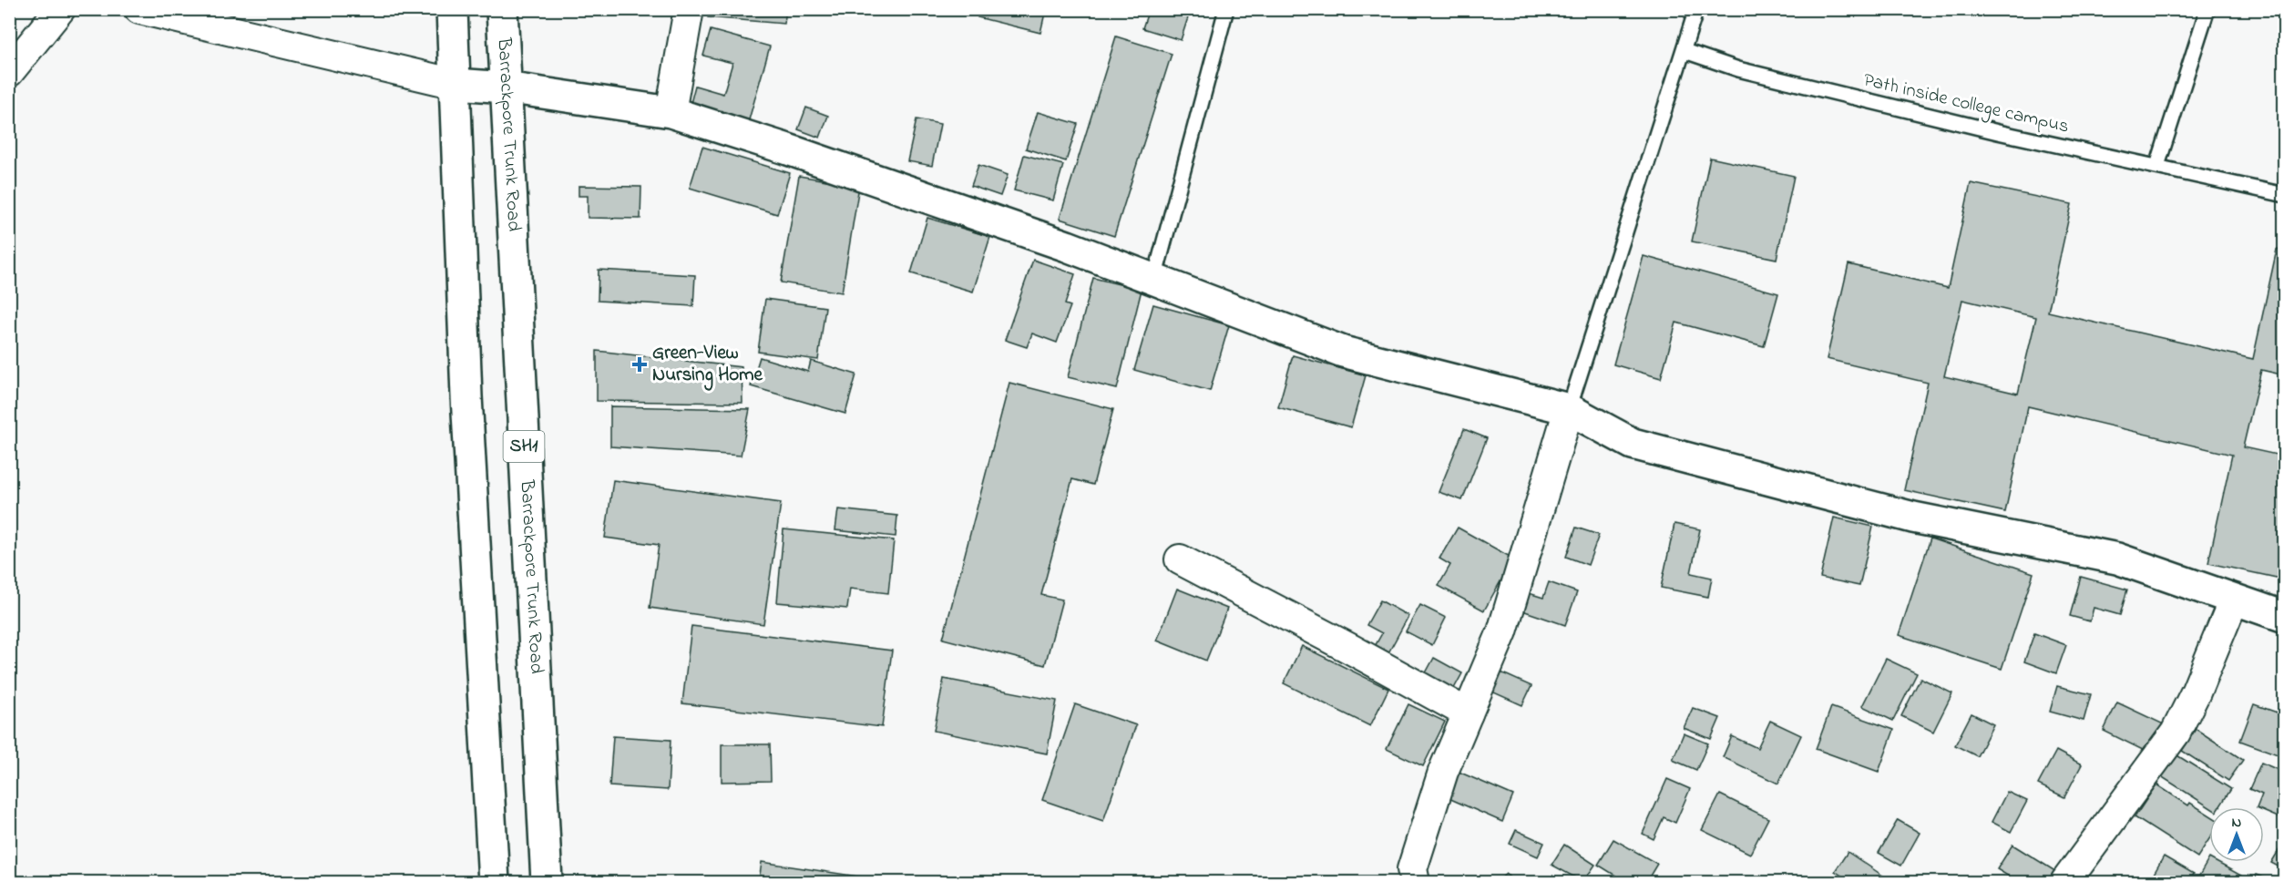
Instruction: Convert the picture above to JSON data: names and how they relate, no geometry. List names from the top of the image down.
{
  "streets": {
    "street": ["Barrackpore Trunk Road", "SH1"],
    "lane": ["Path inside college campus"]
  },
  "places": {
    "health": ["Green-View Nursing Home"]
  },
  "north": "top"
}
